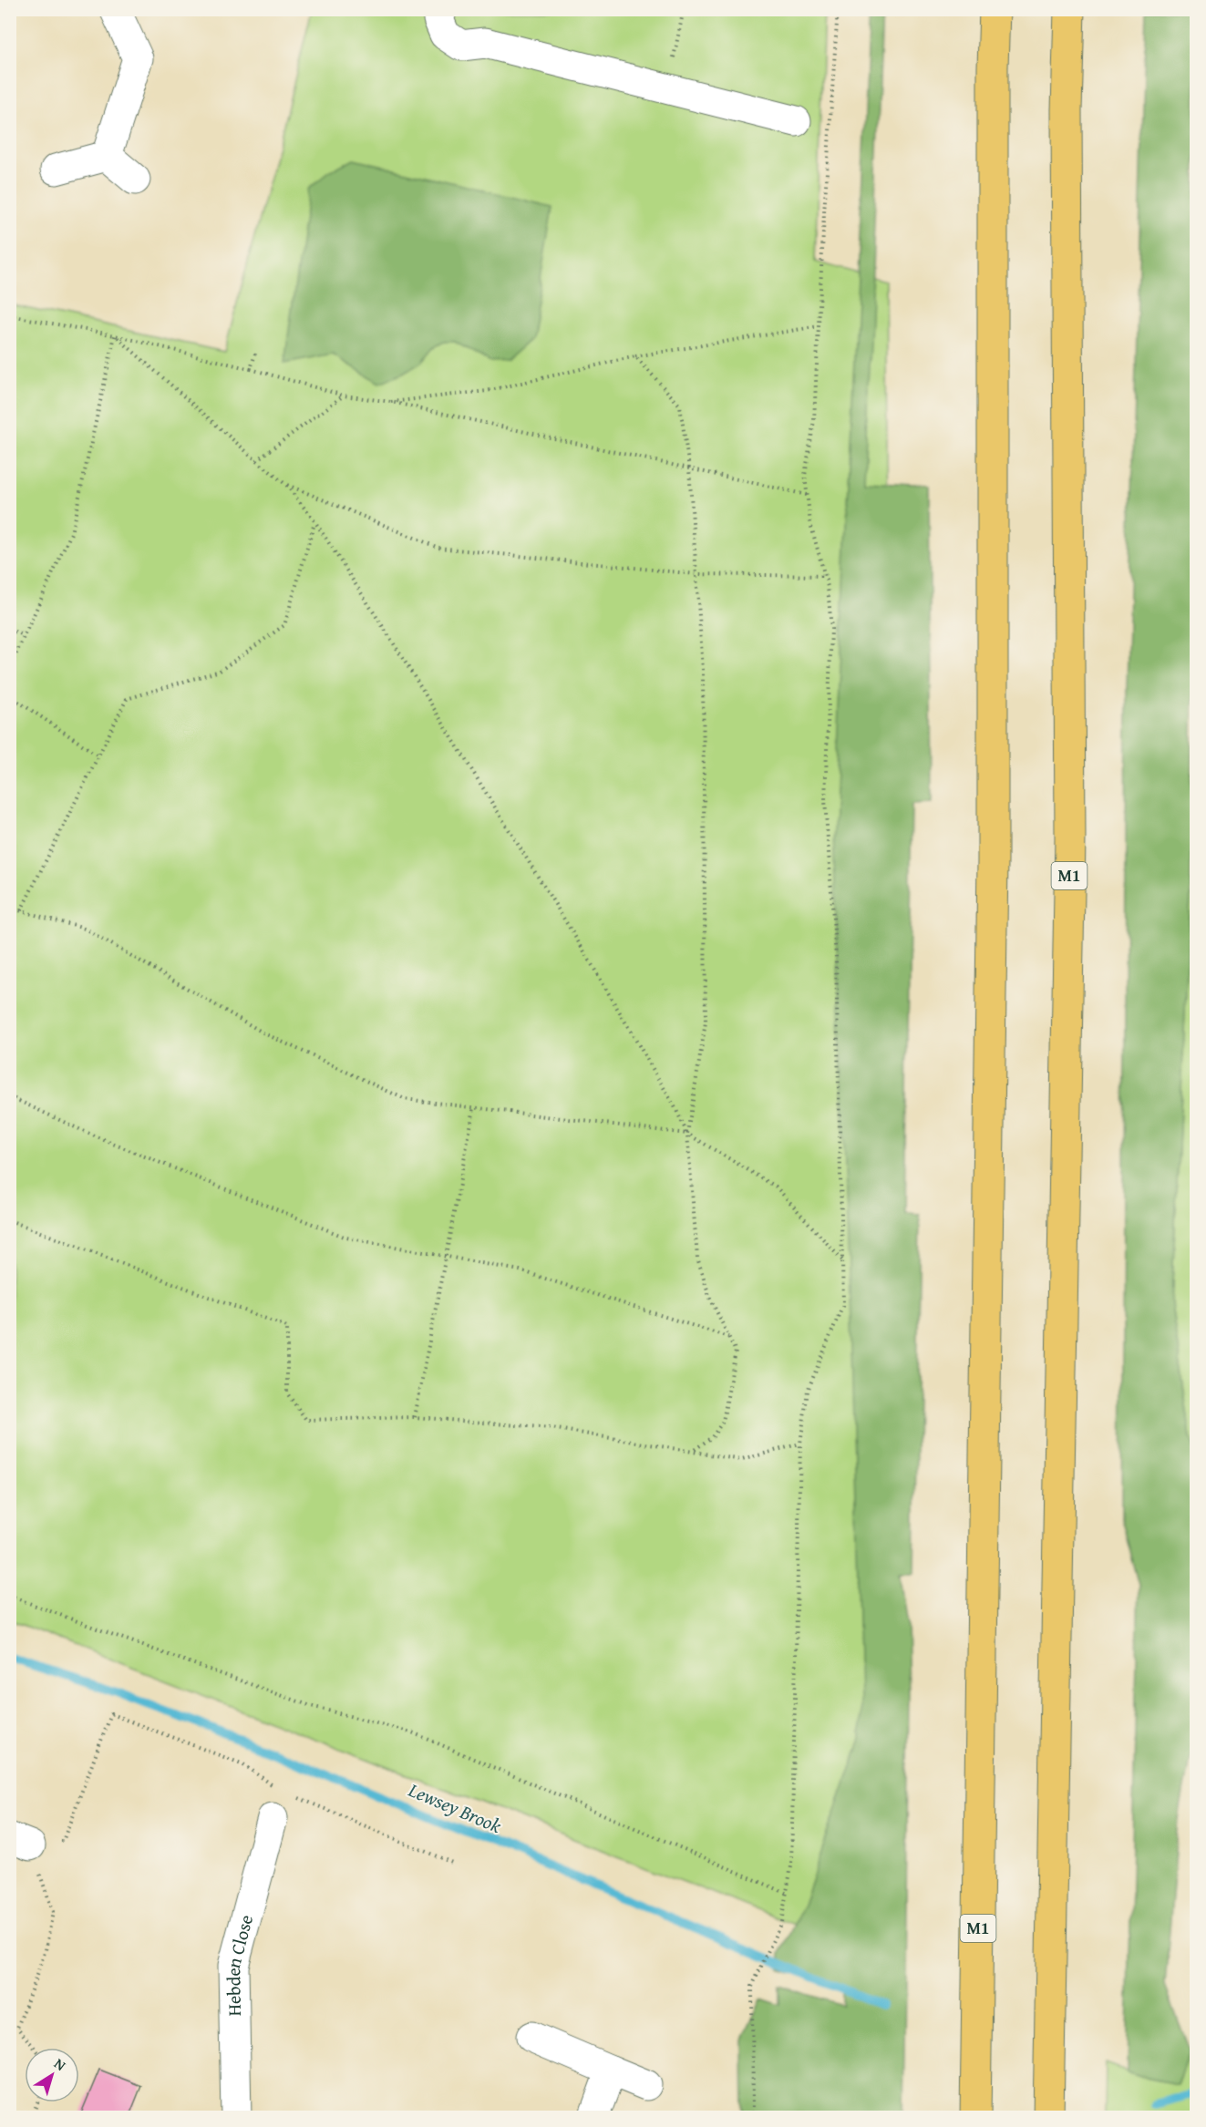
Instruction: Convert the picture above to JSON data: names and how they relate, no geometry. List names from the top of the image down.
{
  "streets": {
    "highway": ["M1"],
    "street": ["Hebden Close"]
  },
  "water": ["Lewsey Brook"],
  "north": "top right"
}
